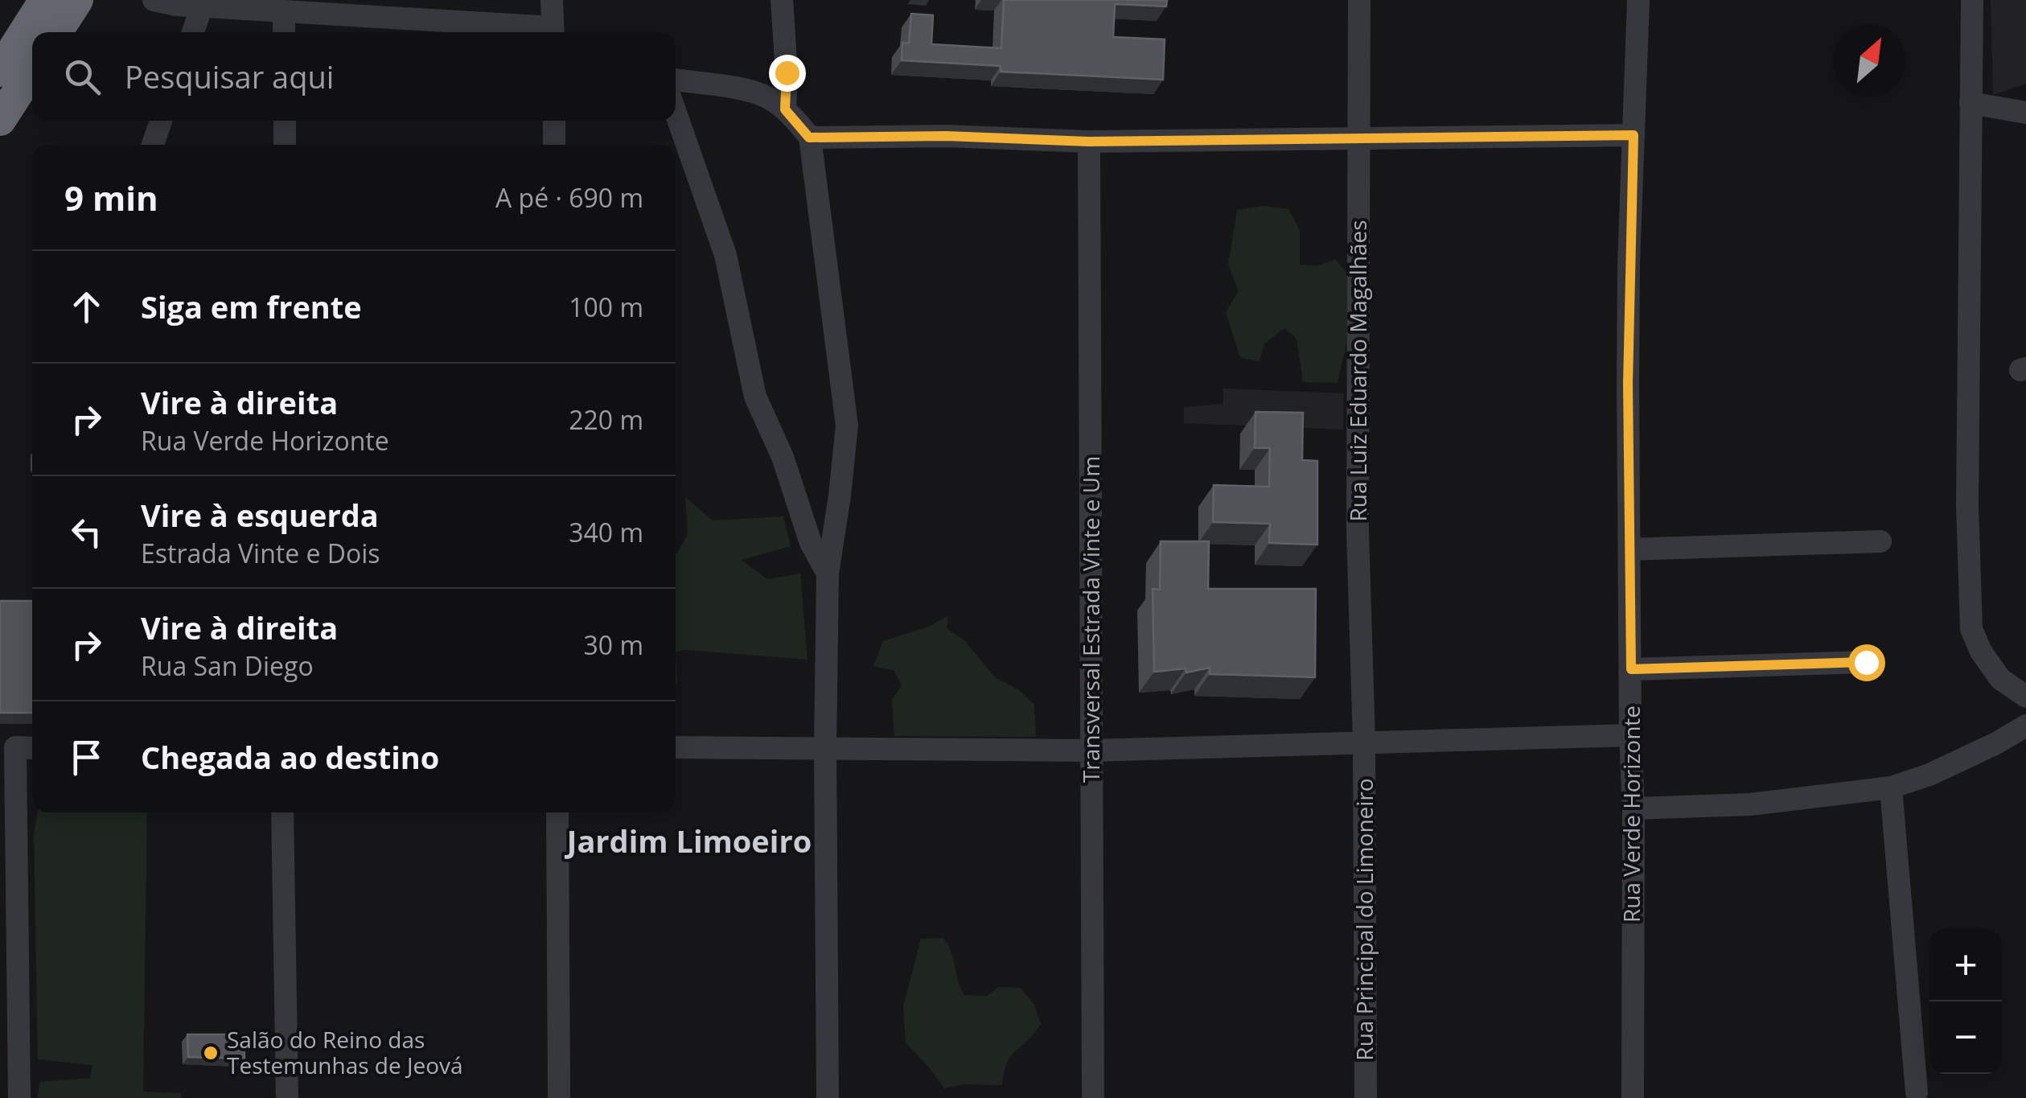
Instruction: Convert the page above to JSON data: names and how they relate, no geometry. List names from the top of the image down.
{
  "streets": {
    "street": [
      "Rua Luiz Eduardo Magalhães",
      "Transversal Estrada Vinte e Um",
      "Rua Verde Horizonte",
      "Rua Principal do Limoneiro"
    ]
  },
  "crossings": [
    ["Rua Luiz Eduardo Magalhães", "Rua Principal do Limoneiro"]
  ],
  "districts": ["Jardim Limoeiro"],
  "places": ["Salão do Reino das Testemunhas de Jeová"],
  "north": "top right",
  "page": {
    "search": "Pesquisar aqui",
    "heading": ["9 min", "A pé · 690 m"],
    "list": [
      ["Siga em frente", "100 m"],
      ["Vire à direita", "Rua Verde Horizonte", "220 m"],
      ["Vire à esquerda", "Estrada Vinte e Dois", "340 m"],
      ["Vire à direita", "Rua San Diego", "30 m"],
      "Chegada ao destino"
    ],
    "map_buttons": ["+", "−"]
  }
}
